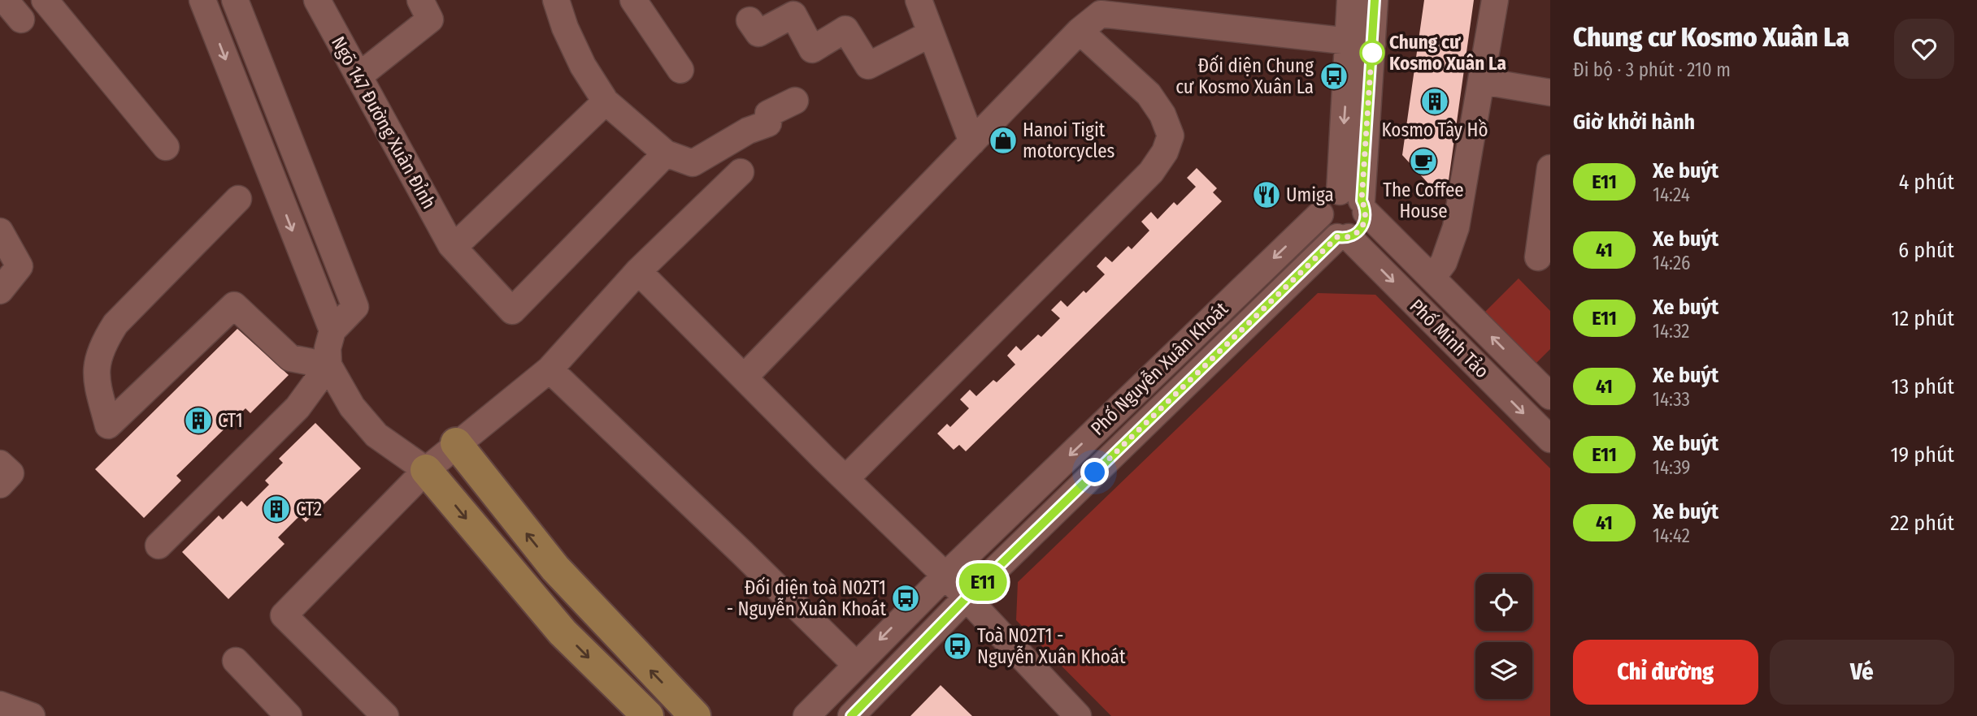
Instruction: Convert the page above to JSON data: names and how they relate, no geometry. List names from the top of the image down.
{
  "streets": {
    "street": ["Ngõ 147 Đường Xuân Đỉnh", "Phố Minh Tảo", "Phố Nguyễn Xuân Khoát"]
  },
  "crossings": [
    ["Phố Minh Tảo", "Phố Nguyễn Xuân Khoát"]
  ],
  "places": {
    "other": ["Chung cư Kosmo Xuân La"],
    "bus stop": ["Đối diện Chung cư Kosmo Xuân La", "Đối diện toà N02T1 - Nguyễn Xuân Khoát", "Toà N02T1 - Nguyễn Xuân Khoát"],
    "building": ["Kosmo Tây Hồ", "CT1", "CT2"],
    "shop": ["Hanoi Tigit motorcycles"],
    "cafe": ["The Coffee House"],
    "restaurant": ["Umiga"]
  },
  "lines": ["bus line E11"],
  "page": {
    "on_map": "E11",
    "heading": [
      ["Chung cư Kosmo Xuân La", "Đi bộ · 3 phút · 210 m"],
      "Giờ khởi hành"
    ],
    "list": [
      {
        "mark": "E11",
        "name": "Xe buýt",
        "note": "14:24",
        "value": "4 phút"
      },
      {
        "mark": "41",
        "name": "Xe buýt",
        "note": "14:26",
        "value": "6 phút"
      },
      {
        "mark": "E11",
        "name": "Xe buýt",
        "note": "14:32",
        "value": "12 phút"
      },
      {
        "mark": "41",
        "name": "Xe buýt",
        "note": "14:33",
        "value": "13 phút"
      },
      {
        "mark": "E11",
        "name": "Xe buýt",
        "note": "14:39",
        "value": "19 phút"
      },
      {
        "mark": "41",
        "name": "Xe buýt",
        "note": "14:42",
        "value": "22 phút"
      }
    ],
    "buttons": ["Chỉ đường", "Vé"]
  }
}
